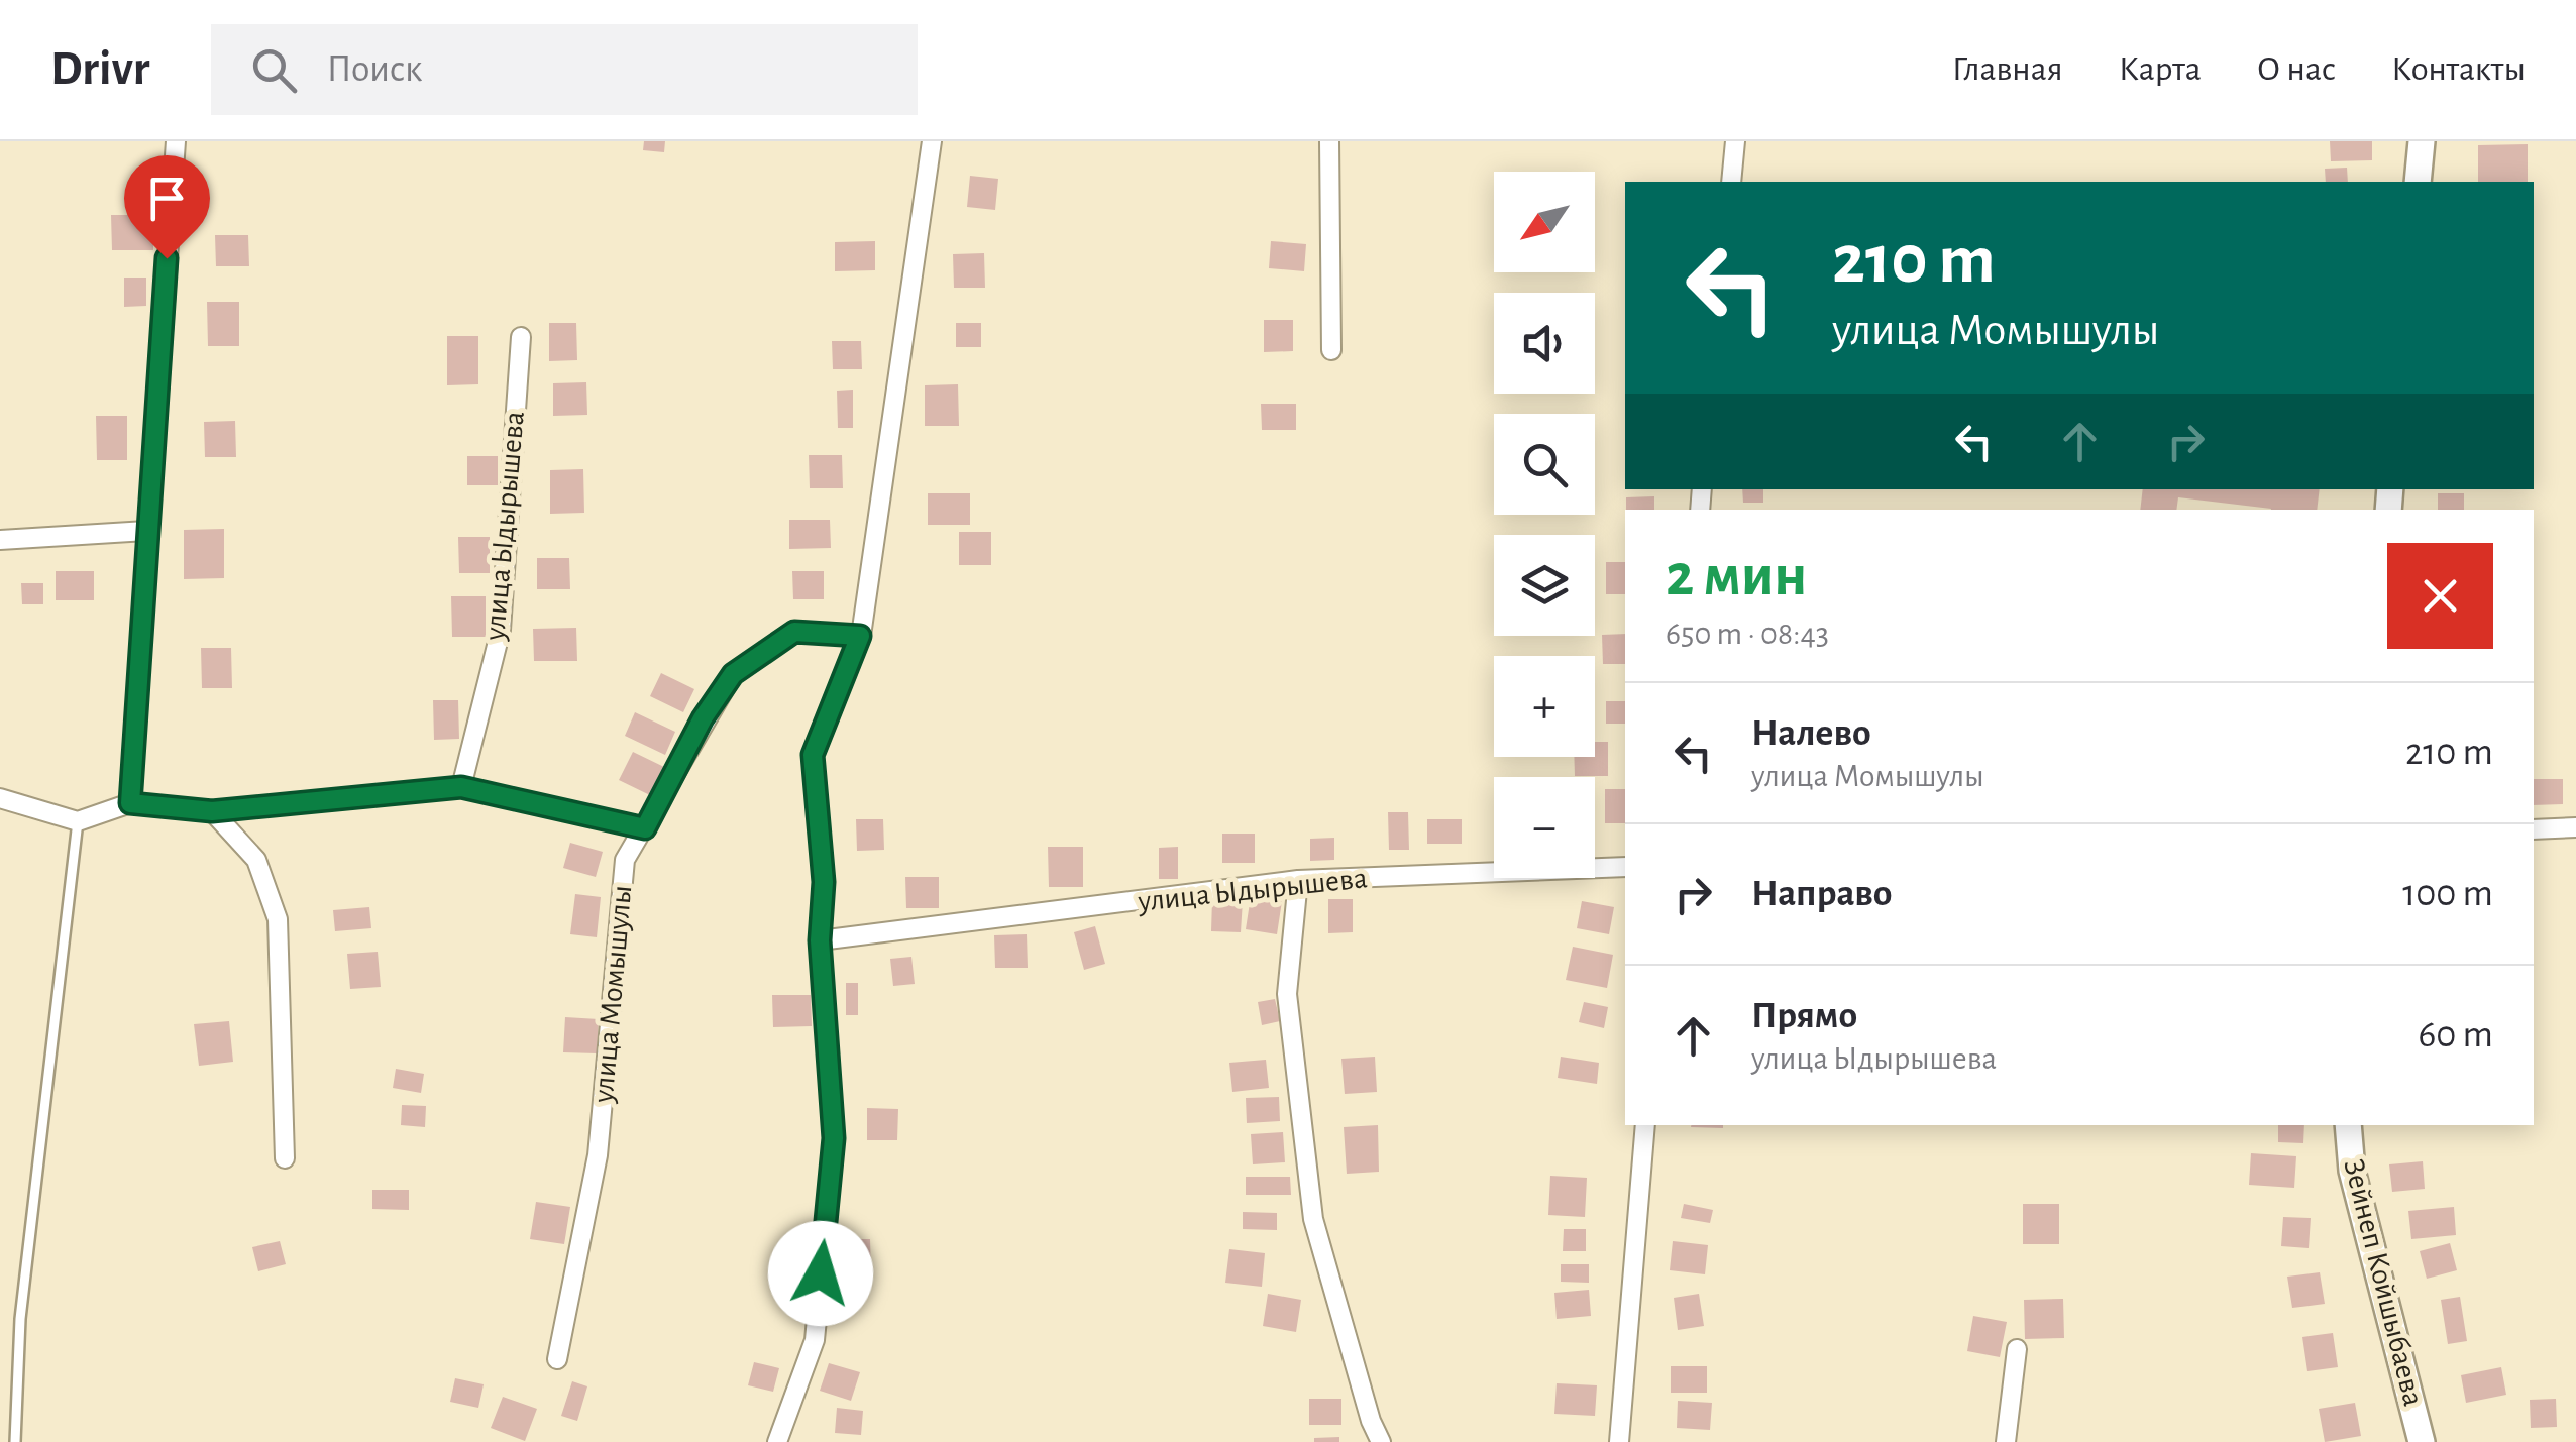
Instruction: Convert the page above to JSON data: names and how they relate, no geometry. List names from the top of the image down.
{
  "streets": {
    "street": ["улица Ыдырышева", "улица Момышулы", "Зейнеп Койшыбаева"]
  },
  "north": "bottom left",
  "page": {
    "header": "Drivr",
    "search": "Поиск",
    "nav": [
      "Главная",
      "Карта",
      "О нас",
      "Контакты"
    ],
    "map_buttons": ["+", "−"],
    "turn": ["210 m", "улица Момышулы"],
    "heading": ["2 мин", "650 m · 08:43"],
    "list": [
      {
        "name": "Налево",
        "note": "улица Момышулы",
        "value": "210 m"
      },
      {
        "name": "Направо",
        "value": "100 m"
      },
      {
        "name": "Прямо",
        "note": "улица Ыдырышева",
        "value": "60 m"
      }
    ]
  }
}
